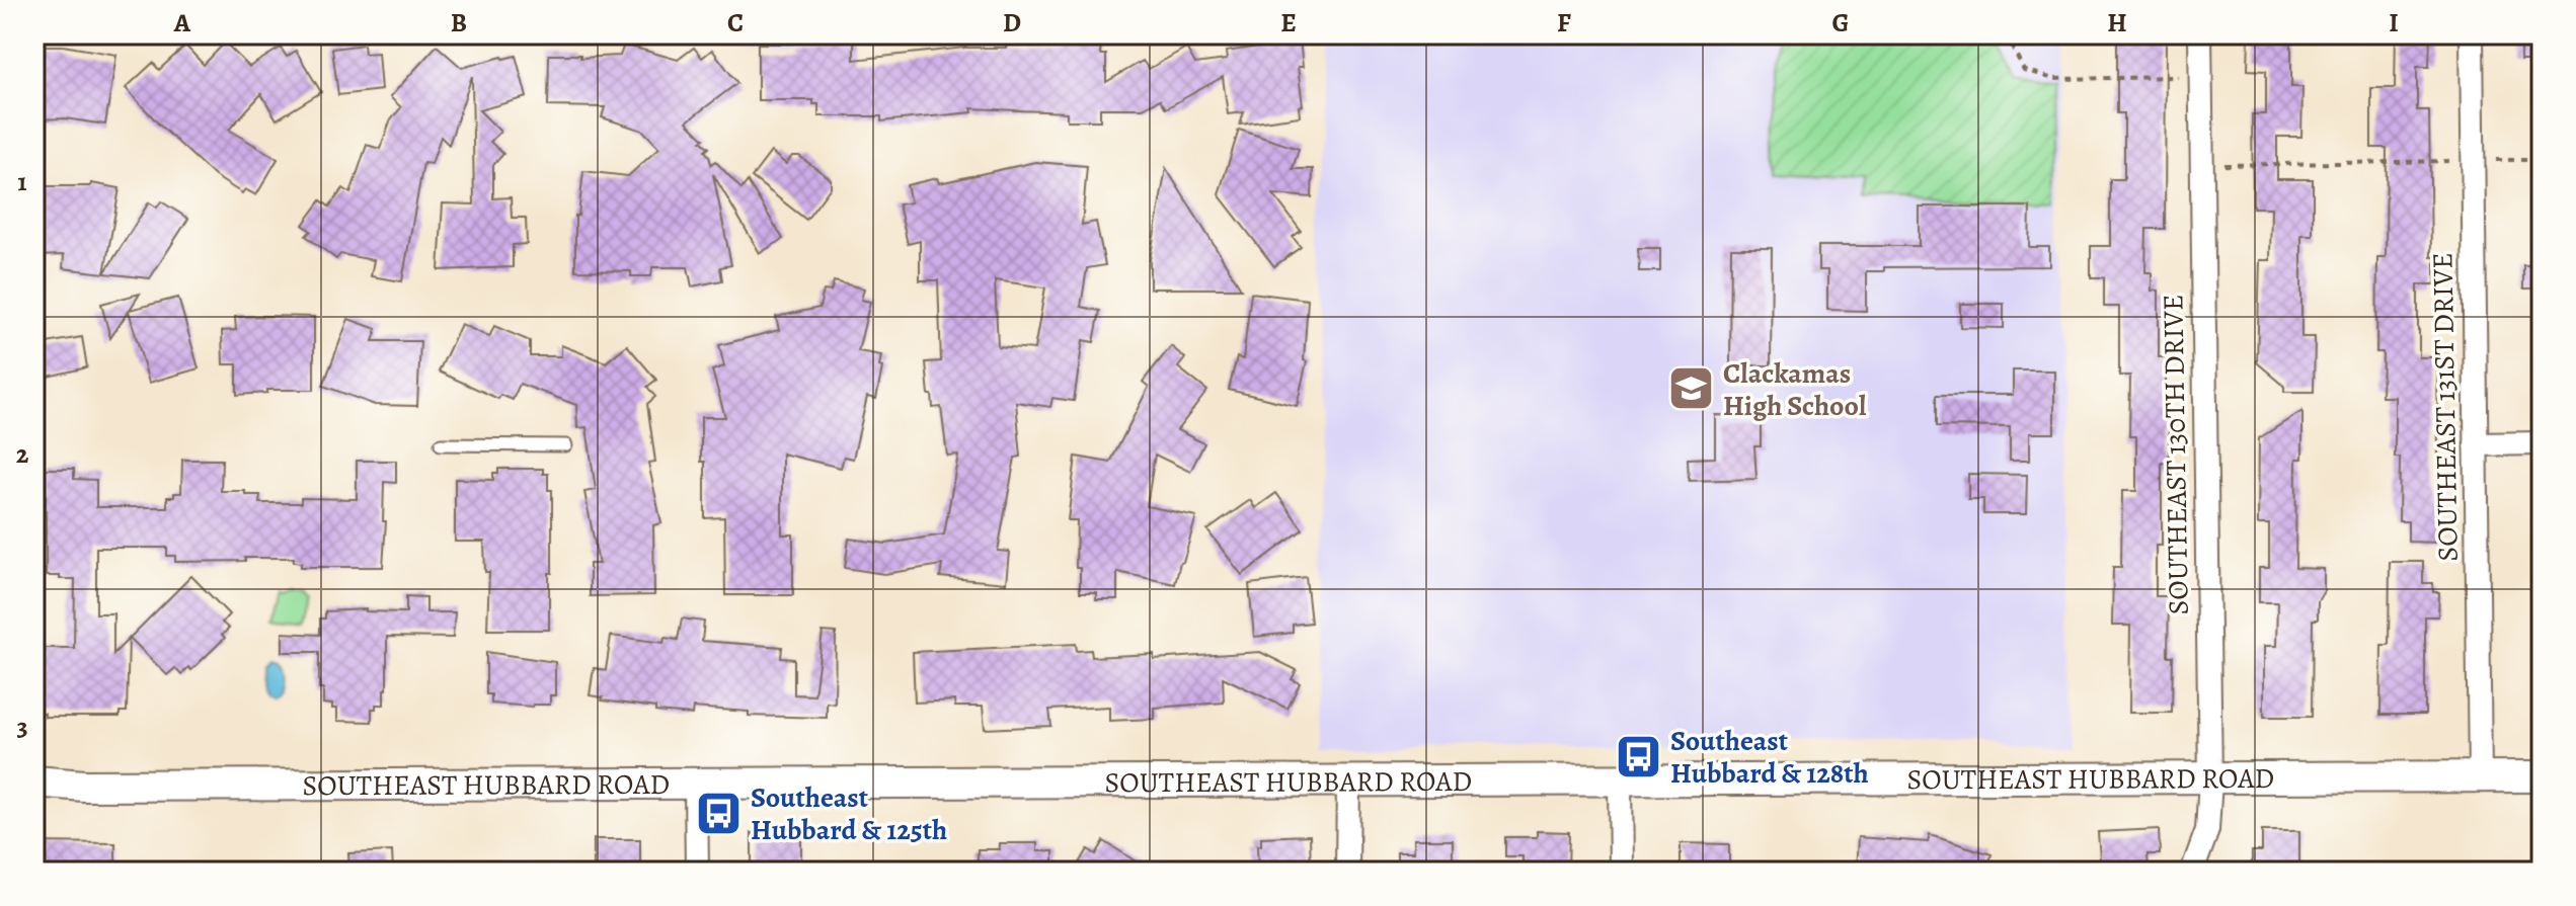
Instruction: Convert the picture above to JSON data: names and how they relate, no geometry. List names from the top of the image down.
{
  "streets": {
    "main road": ["SOUTHEAST HUBBARD ROAD"],
    "street": ["SOUTHEAST 131ST DRIVE", "SOUTHEAST 130TH DRIVE"]
  },
  "crossings": [
    ["SOUTHEAST 131ST DRIVE", "SOUTHEAST HUBBARD ROAD"],
    ["SOUTHEAST 130TH DRIVE", "SOUTHEAST HUBBARD ROAD"]
  ],
  "places": {
    "school or university": ["Clackamas High School"],
    "bus stop": ["Southeast Hubbard & 128th", "Southeast Hubbard & 125th"]
  },
  "grid": {
    "columns": [
      "A",
      "B",
      "C",
      "D",
      "E",
      "F",
      "G",
      "H",
      "I"
    ],
    "rows": ["1", "2", "3"]
  }
}
